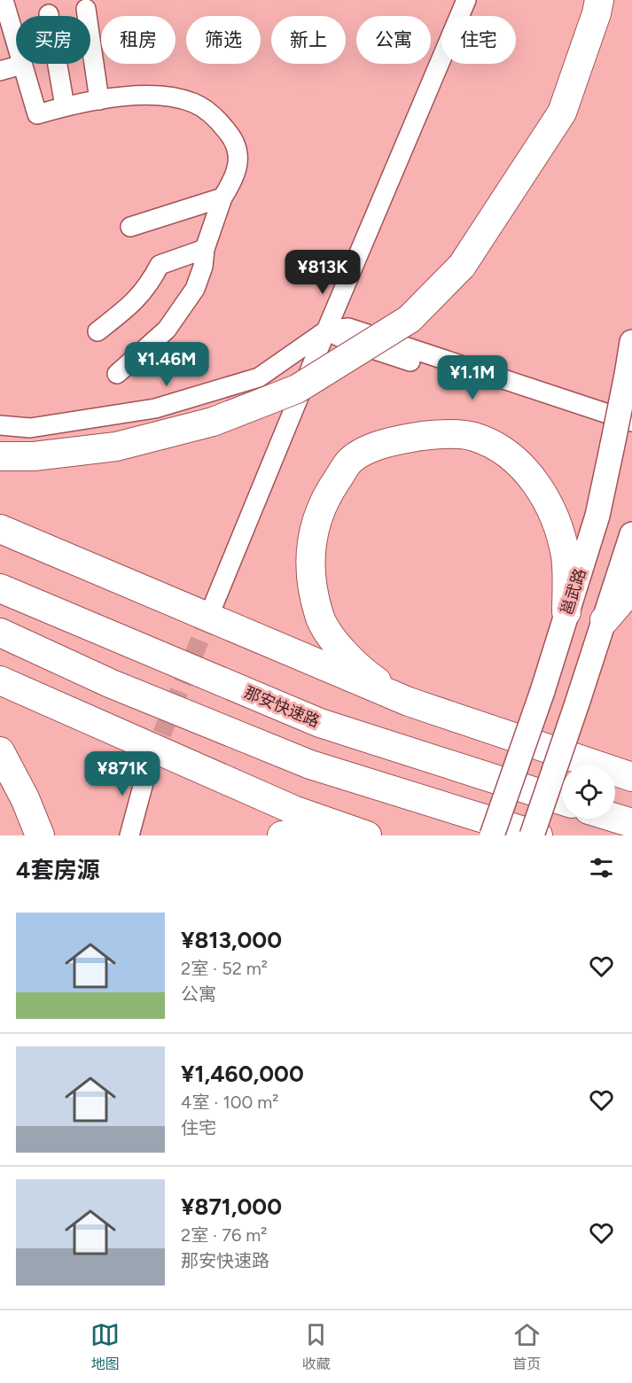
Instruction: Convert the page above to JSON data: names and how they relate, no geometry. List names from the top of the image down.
{
  "streets": {
    "highway": ["那安快速路"],
    "main road": ["邕武路"]
  },
  "page": {
    "chip": [
      "买房",
      "租房",
      "筛选",
      "新上",
      "公寓",
      "住宅"
    ],
    "price": [
      "¥813K",
      "¥1.46M",
      "¥1.1M",
      "¥871K"
    ],
    "heading": "4套房源",
    "list": [
      {
        "name": "¥813,000",
        "note": "2室 · 52 m² · 公寓"
      },
      {
        "name": "¥1,460,000",
        "note": "4室 · 100 m² · 住宅"
      },
      {
        "name": "¥871,000",
        "note": "2室 · 76 m² · 那安快速路"
      }
    ],
    "tabs": ["地图", "收藏", "首页"]
  }
}
